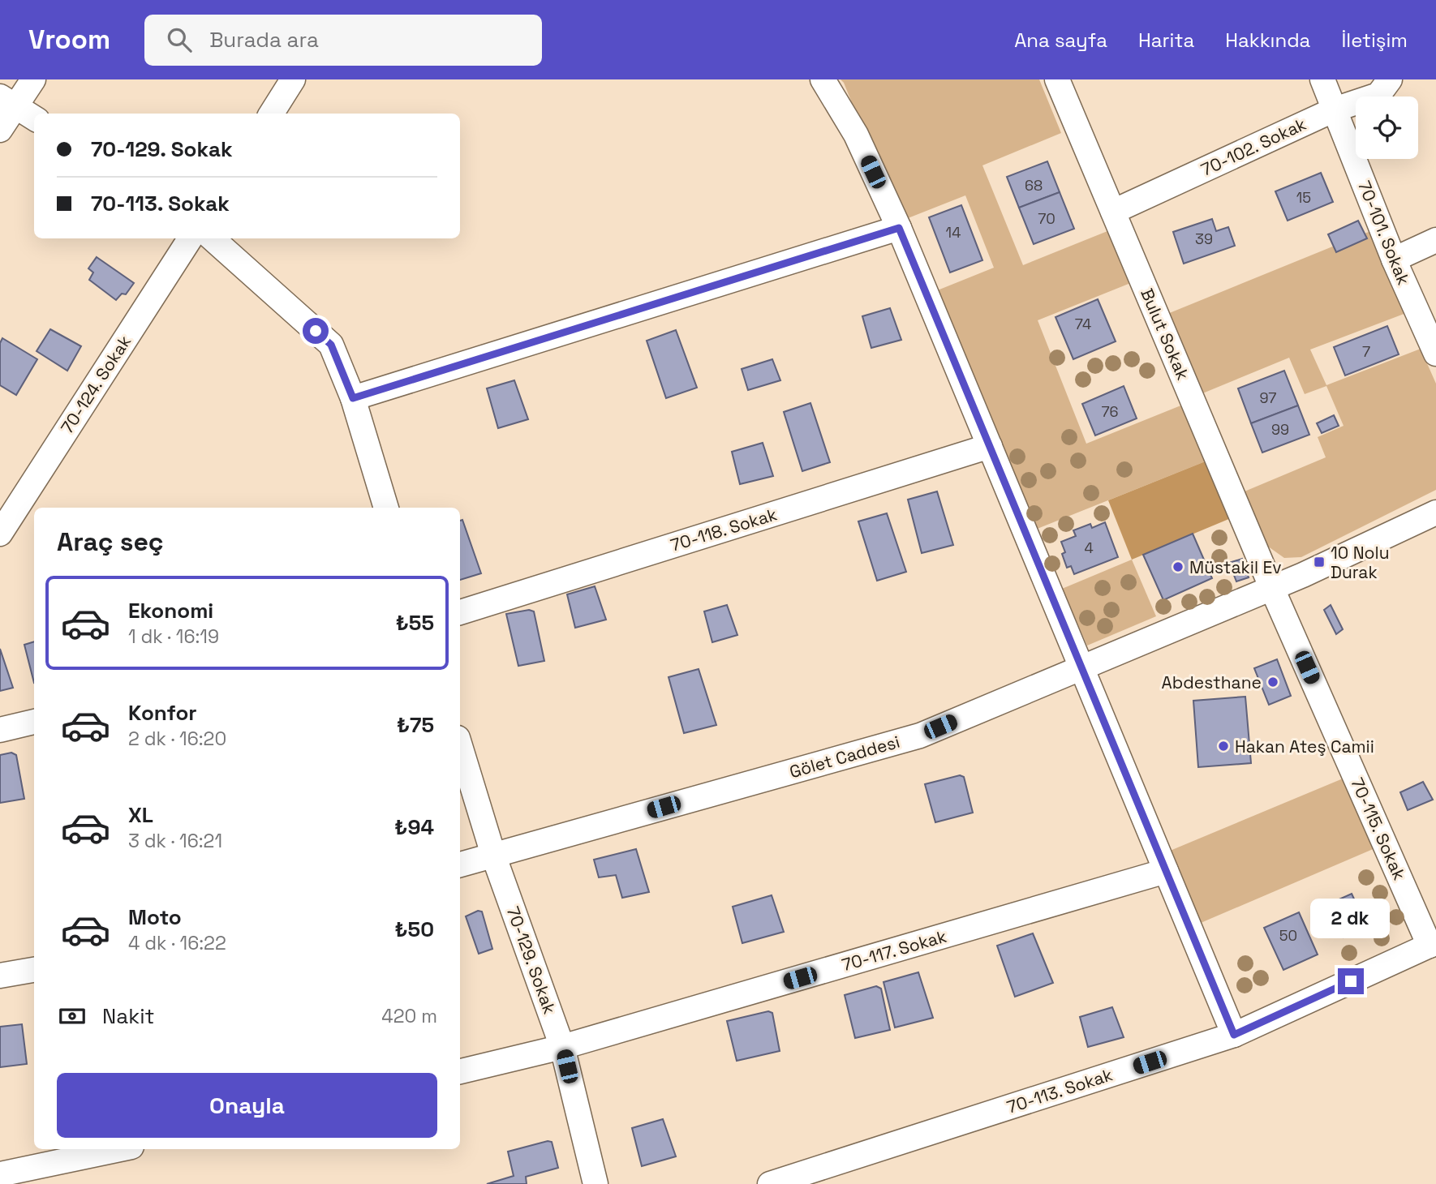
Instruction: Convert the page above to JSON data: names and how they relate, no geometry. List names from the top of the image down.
{
  "streets": {
    "street": [
      "70-102. Sokak",
      "70-101. Sokak",
      "Bulut Sokak",
      "70-124. Sokak",
      "70-118. Sokak",
      "Gölet Caddesi",
      "70-115. Sokak",
      "70-117. Sokak",
      "70-129. Sokak",
      "70-113. Sokak"
    ]
  },
  "crossings": [
    ["70-102. Sokak", "70-101. Sokak"],
    ["70-102. Sokak", "Bulut Sokak"],
    ["Bulut Sokak", "Gölet Caddesi"],
    ["Bulut Sokak", "70-115. Sokak"],
    ["Gölet Caddesi", "70-115. Sokak"],
    ["Gölet Caddesi", "70-129. Sokak"],
    ["70-115. Sokak", "70-113. Sokak"],
    ["70-117. Sokak", "70-129. Sokak"]
  ],
  "places": {
    "transit": ["10 Nolu Durak"],
    "other": ["Müstakil Ev", "Abdesthane", "Hakan Ateş Camii"]
  },
  "house_numbers": [
    "68",
    "15",
    "70",
    "14",
    "39",
    "74",
    "7",
    "97",
    "76",
    "99",
    "4",
    "50"
  ],
  "page": {
    "header": "Vroom",
    "search": "Burada ara",
    "nav": [
      "Ana sayfa",
      "Harita",
      "Hakkında",
      "İletişim"
    ],
    "banner": ["70-129. Sokak", "70-113. Sokak"],
    "heading": "Araç seç",
    "list": [
      {
        "name": "Ekonomi",
        "note": "1 dk · 16:19",
        "value": "₺55"
      },
      {
        "name": "Konfor",
        "note": "2 dk · 16:20",
        "value": "₺75"
      },
      {
        "name": "XL",
        "note": "3 dk · 16:21",
        "value": "₺94"
      },
      {
        "name": "Moto",
        "note": "4 dk · 16:22",
        "value": "₺50"
      }
    ],
    "bubble": "2 dk",
    "pay": ["Nakit", "420 m"],
    "buttons": "Onayla"
  }
}
